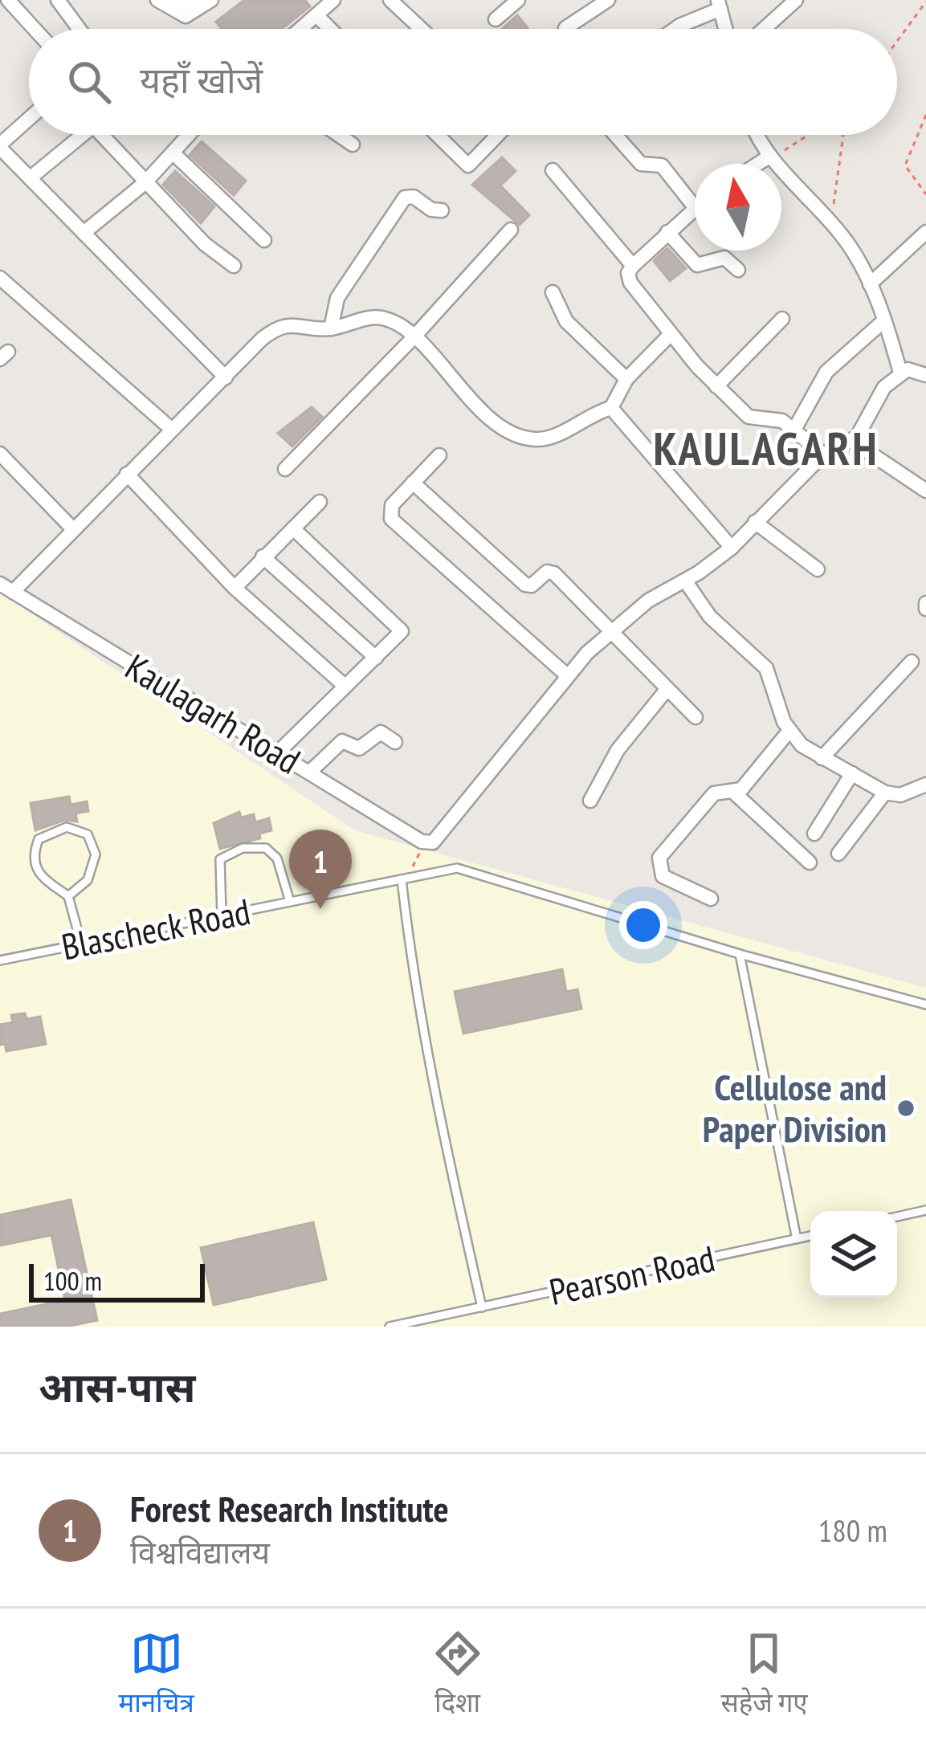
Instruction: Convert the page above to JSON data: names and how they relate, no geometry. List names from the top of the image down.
{
  "streets": {
    "street": ["Kaulagarh Road"],
    "lane": ["Blascheck Road", "Pearson Road"]
  },
  "districts": ["KAULAGARH"],
  "places": ["Cellulose and Paper Division"],
  "scale_bar": "100 m",
  "north": "top",
  "page": {
    "search": "यहाँ खोजें",
    "pins": "1",
    "scale": "100 m",
    "heading": "आस-पास",
    "list": [
      {
        "mark": "1",
        "name": "Forest Research Institute",
        "note": "विश्वविद्यालय",
        "value": "180 m"
      }
    ],
    "nav": ["मानचित्र", "दिशा", "सहेजे गए"]
  }
}
